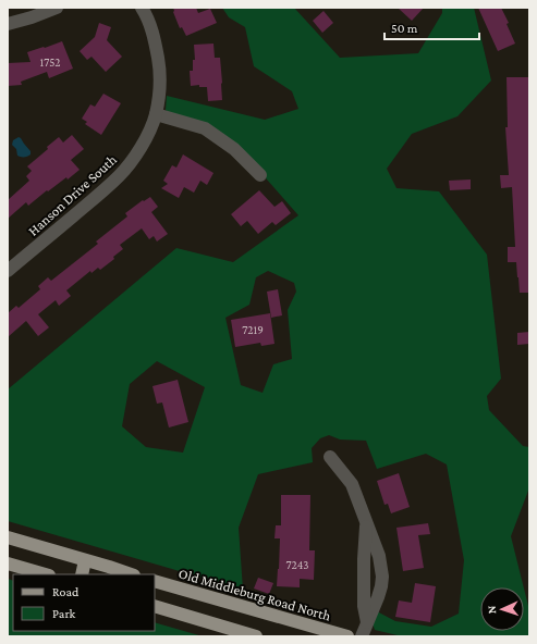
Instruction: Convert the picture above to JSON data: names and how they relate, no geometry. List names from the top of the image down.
{
  "streets": {
    "main road": ["Old Middleburg Road North"],
    "street": ["Hanson Drive South"]
  },
  "house_numbers": ["1752", "7219", "7243"],
  "legend": ["Road", "Park"],
  "scale_bar": "50 m",
  "north": "left"
}
